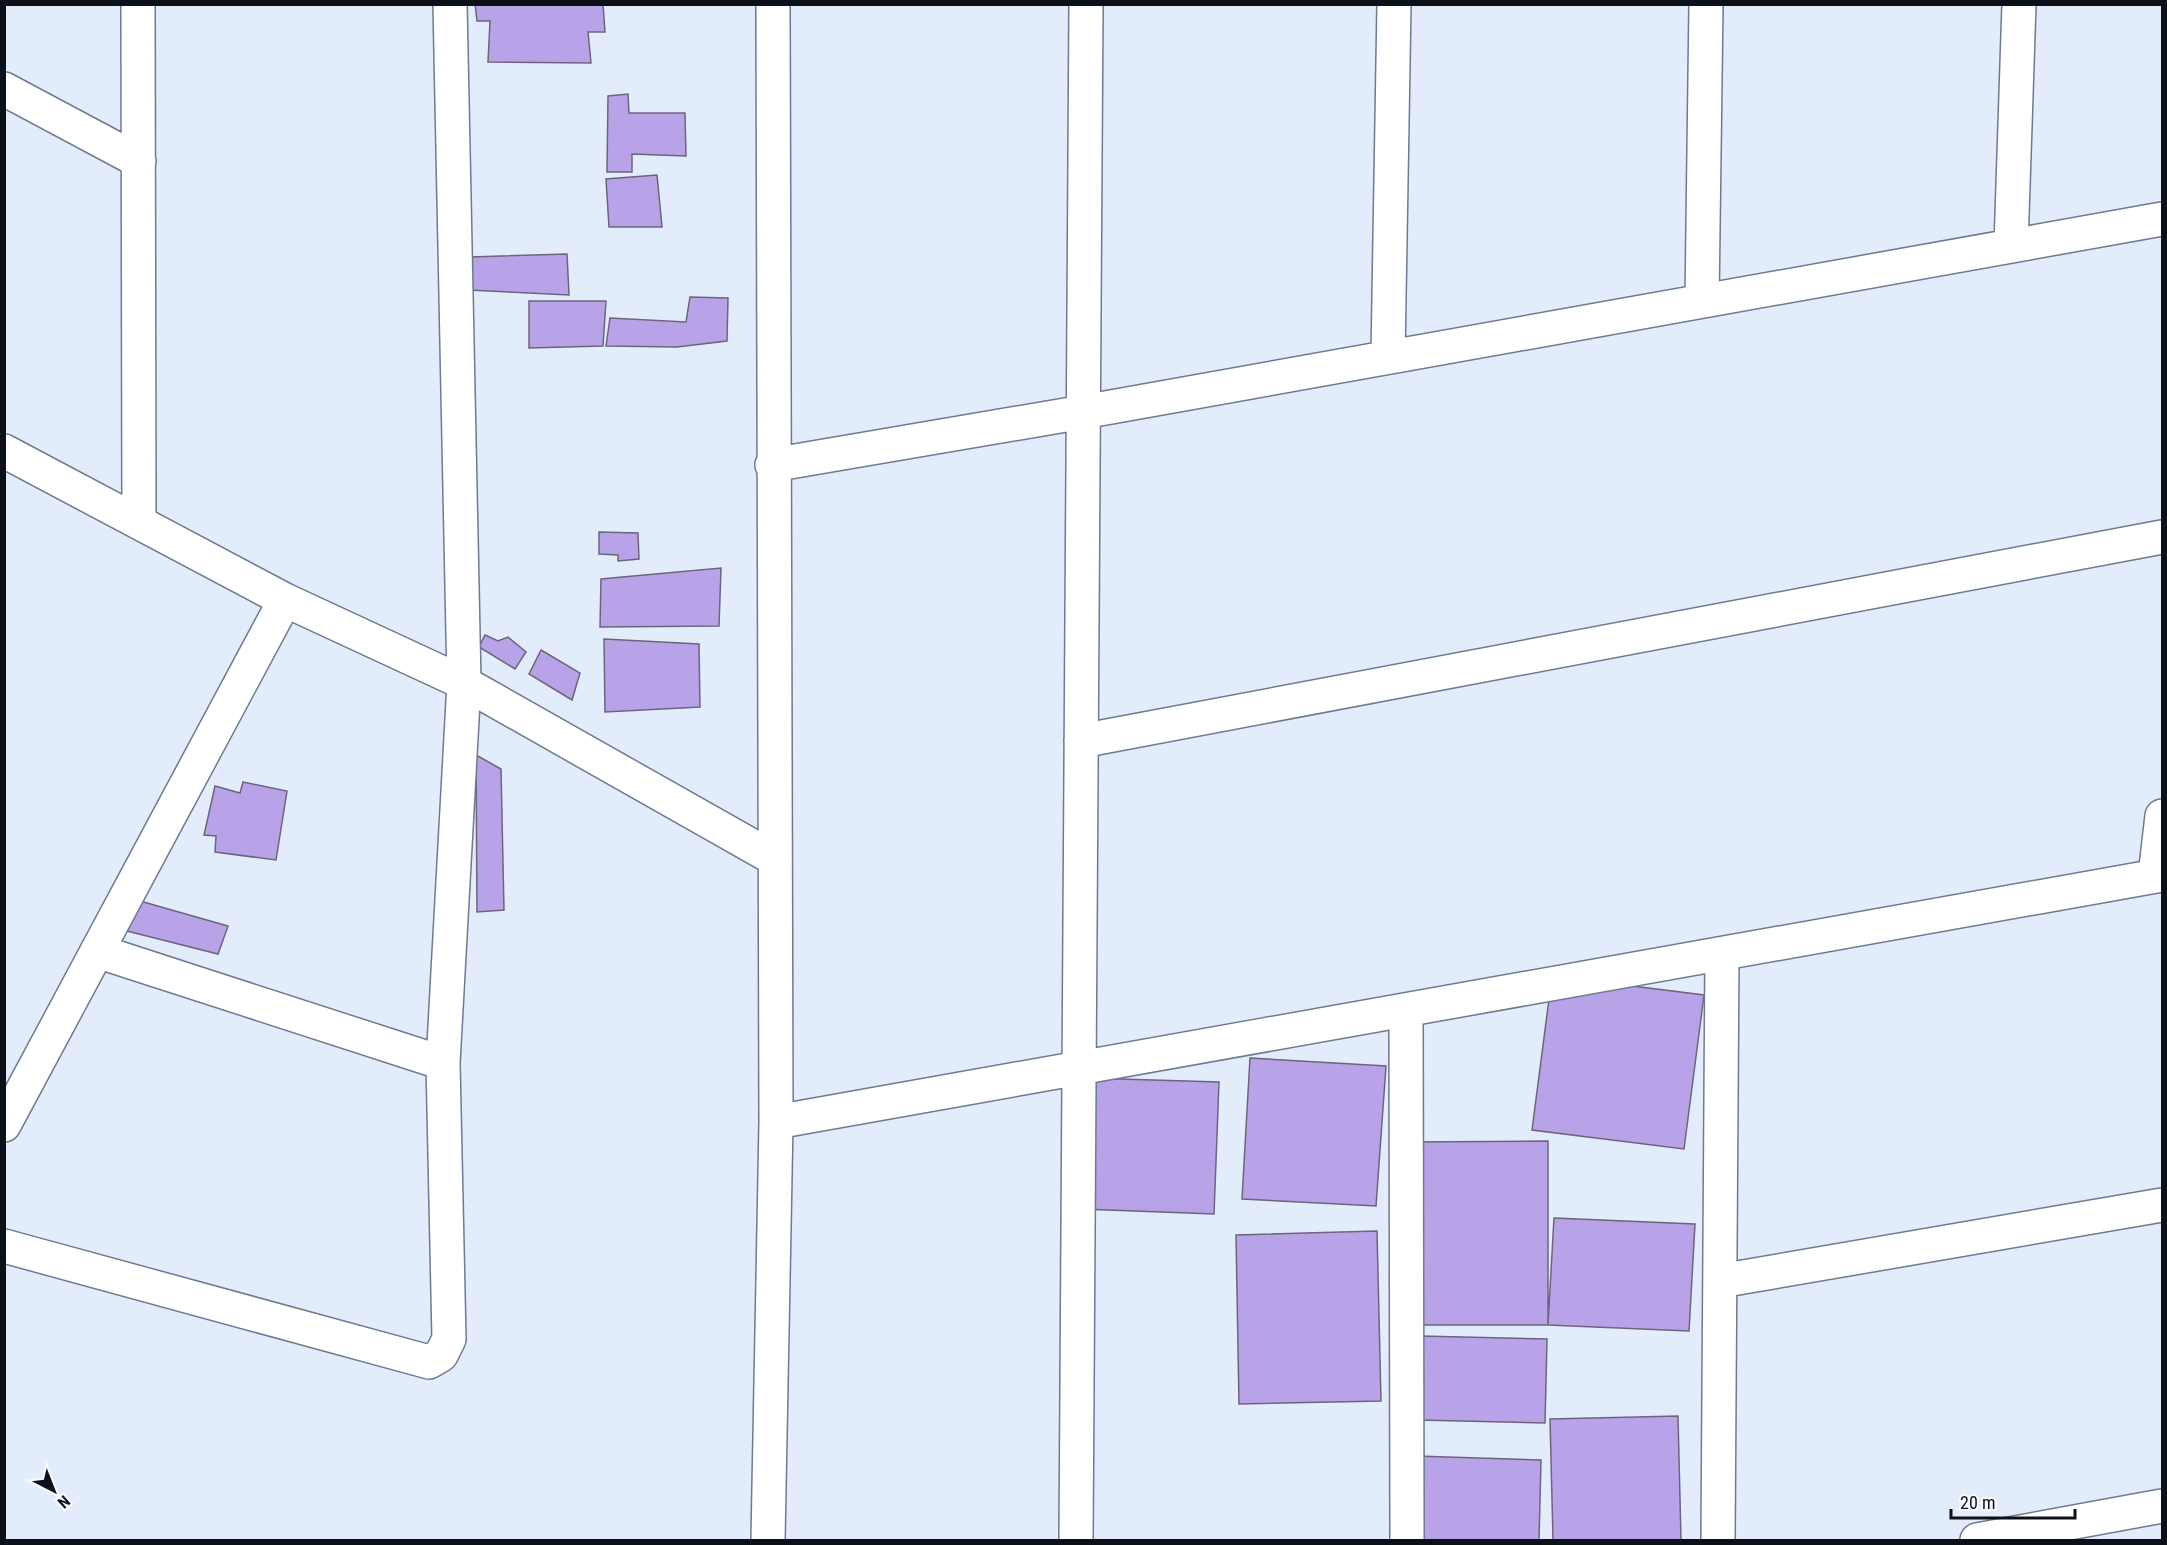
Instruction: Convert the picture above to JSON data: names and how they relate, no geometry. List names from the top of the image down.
{
  "scale_bar": "20 m",
  "north": "bottom right"
}
